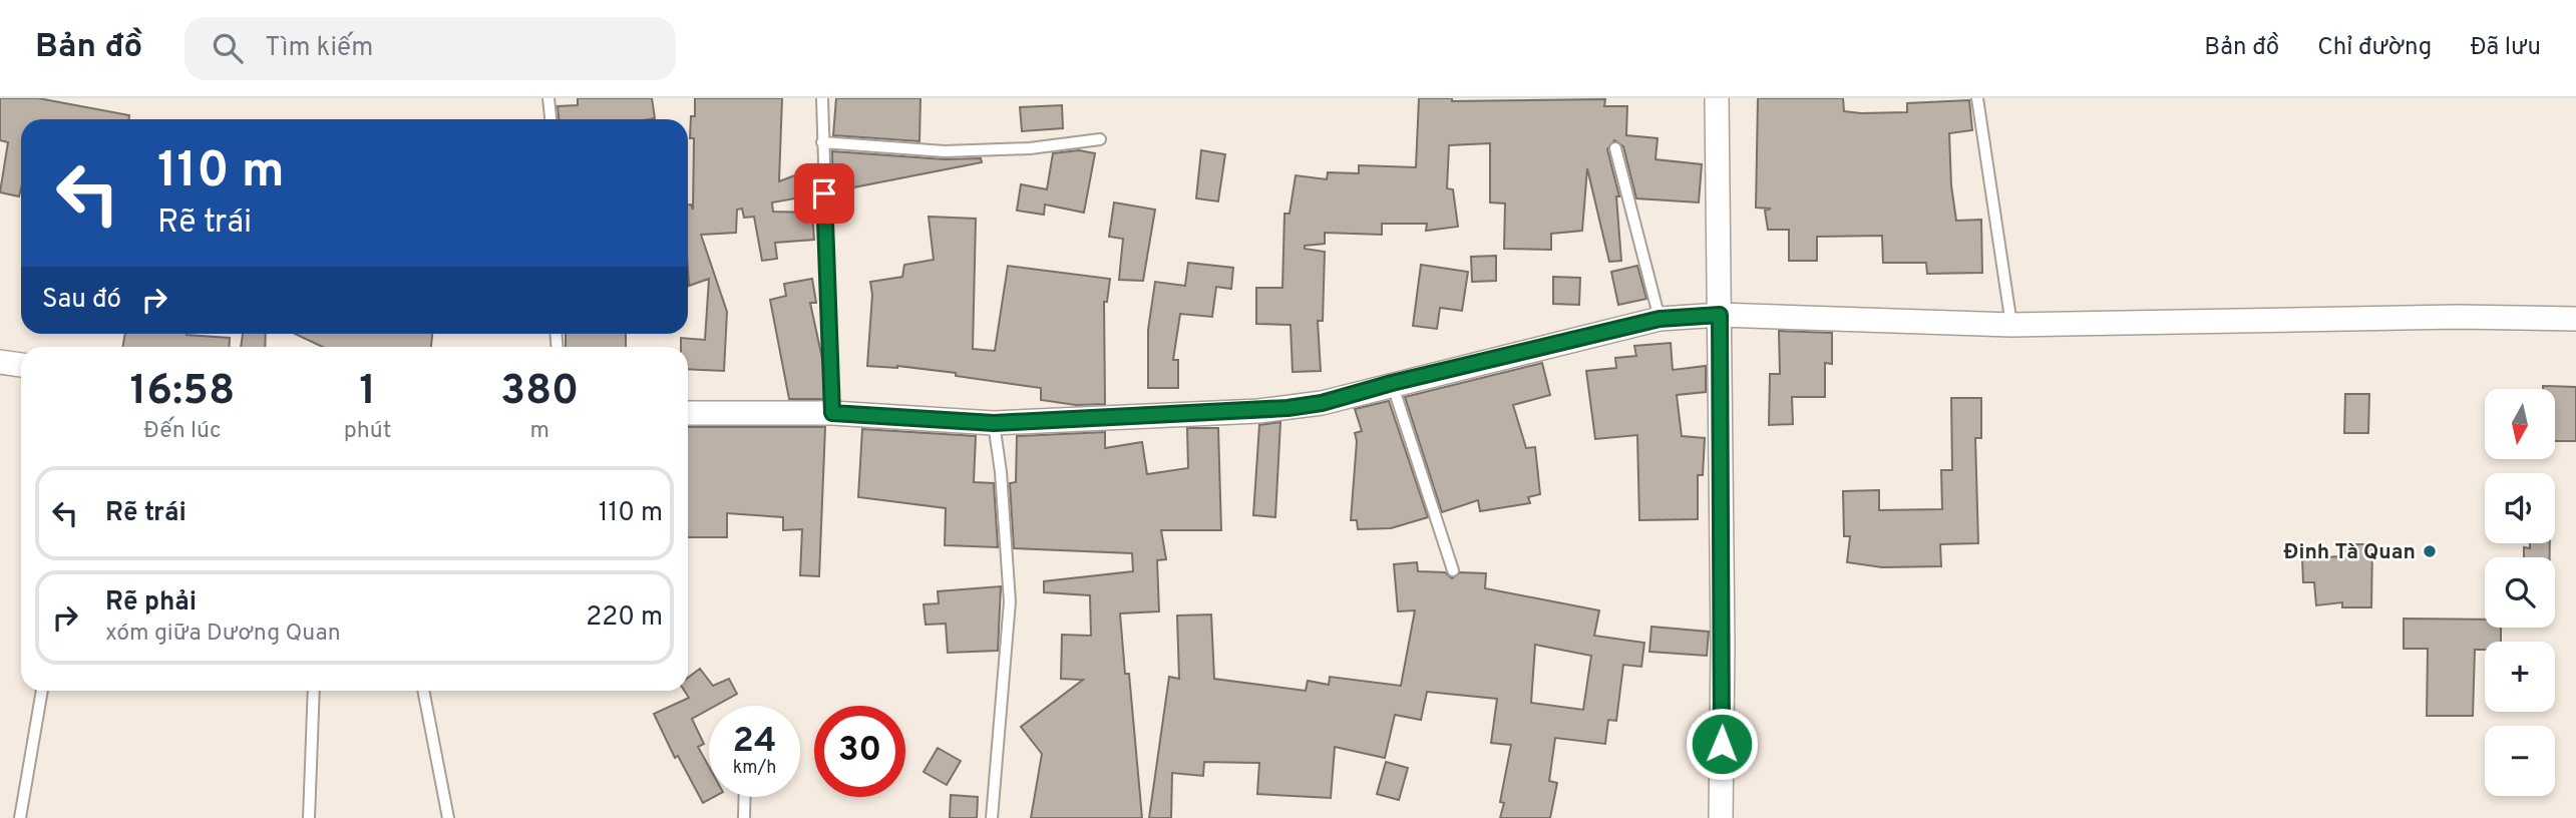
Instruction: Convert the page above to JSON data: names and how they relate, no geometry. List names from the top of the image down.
{
  "places": ["Đinh Tà Quan"],
  "north": "bottom",
  "page": {
    "header": "Bản đồ",
    "search": "Tìm kiếm",
    "nav": ["Bản đồ", "Chỉ đường", "Đã lưu"],
    "turn": ["110 m", "Rẽ trái"],
    "then": "Sau đó",
    "eta": [
      "16:58",
      "Đến lúc",
      "1",
      "phút",
      "380",
      "m"
    ],
    "map_buttons": ["+", "−"],
    "list": [
      {
        "name": "Rẽ trái",
        "value": "110 m"
      },
      {
        "name": "Rẽ phải",
        "note": "xóm giữa Dương Quan",
        "value": "220 m"
      }
    ],
    "speed": "24 km/h",
    "limit": "30"
  }
}
